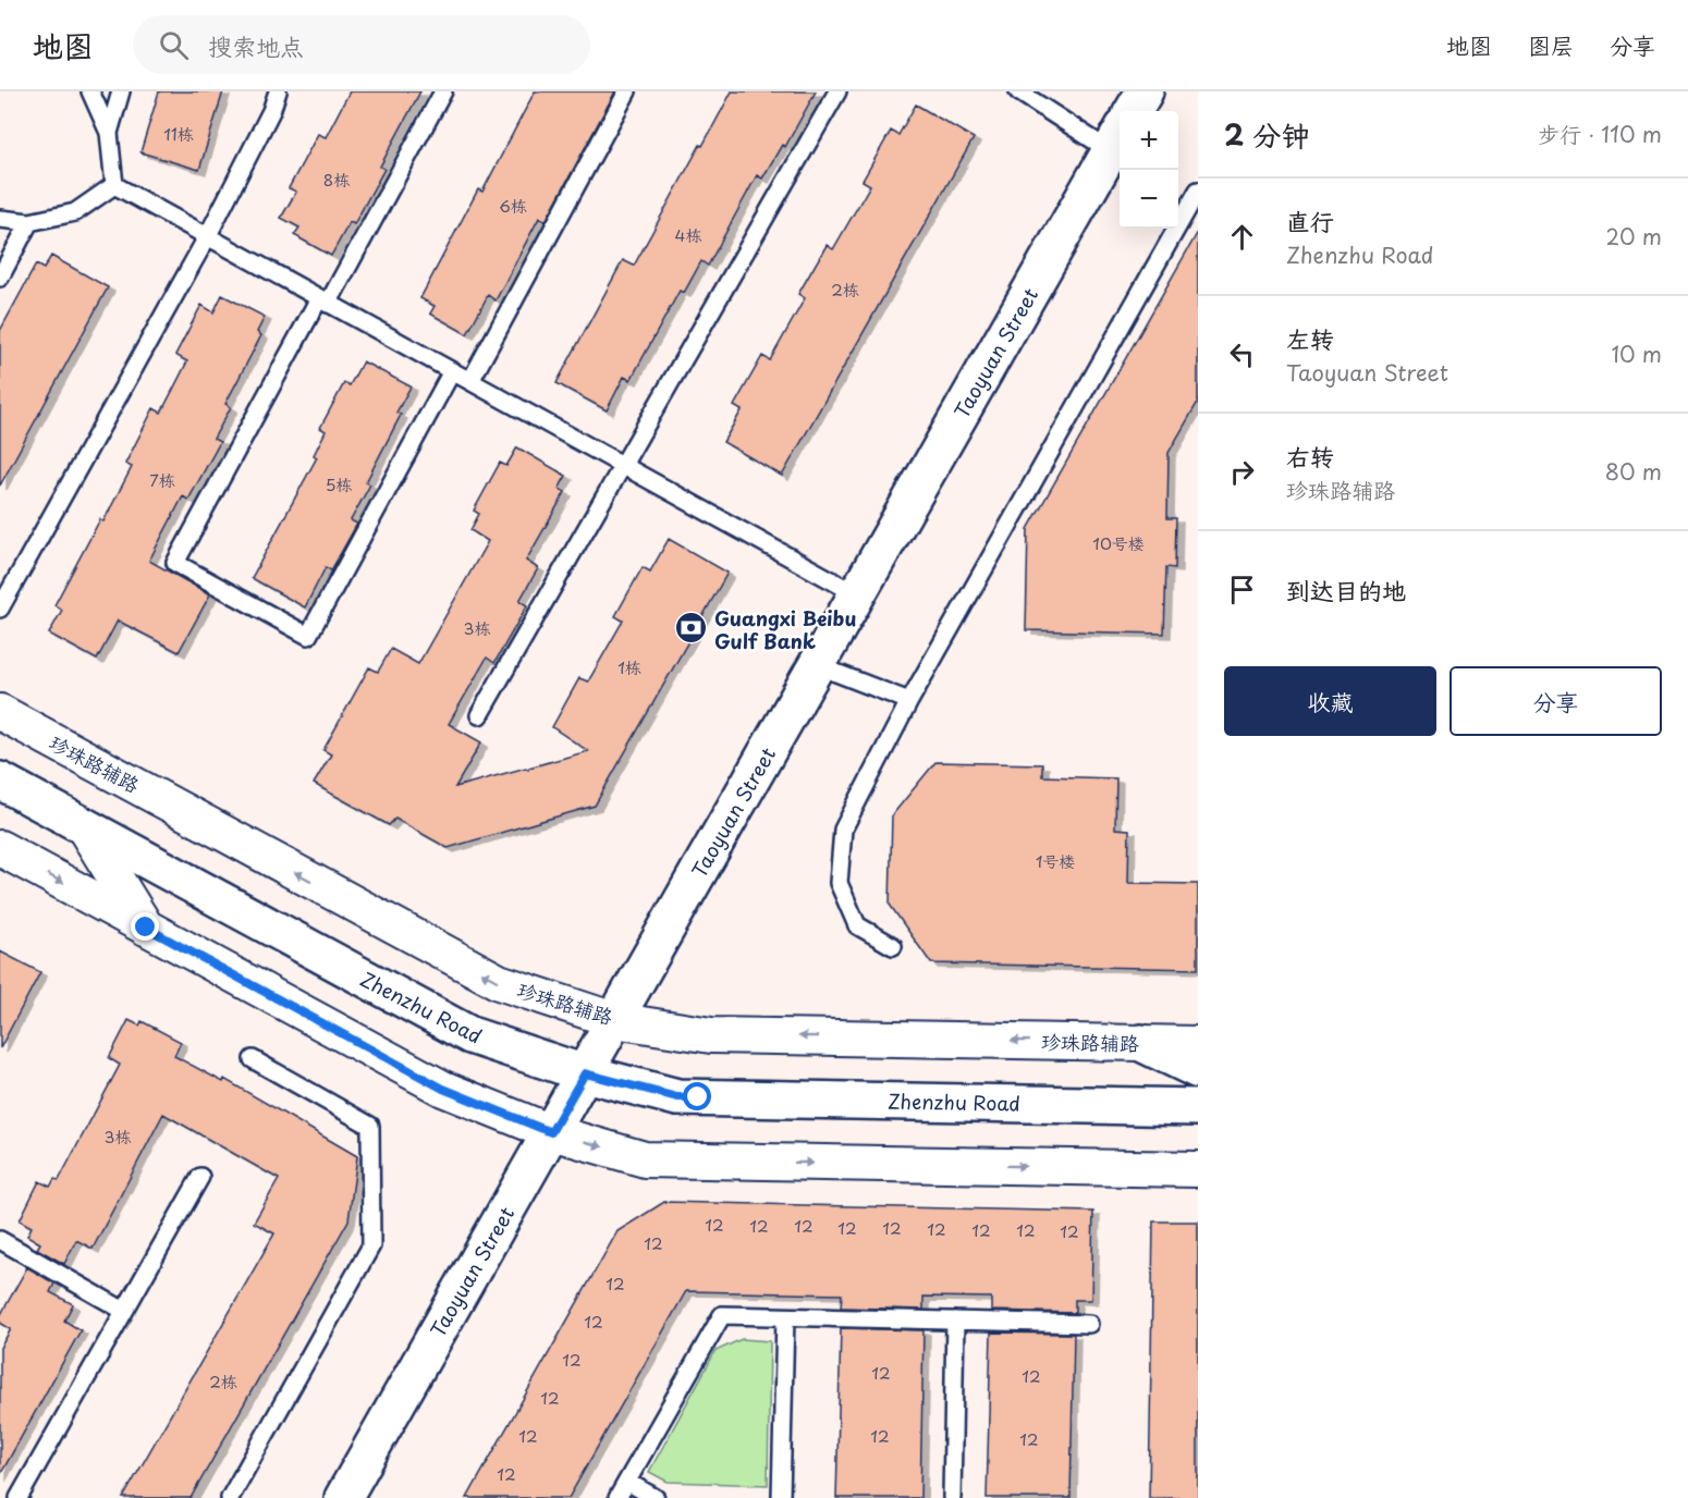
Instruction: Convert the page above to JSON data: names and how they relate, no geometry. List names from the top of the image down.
{
  "streets": {
    "main road": ["Taoyuan Street", "Zhenzhu Road"],
    "street": ["珍珠路辅路"]
  },
  "crossings": [
    ["Taoyuan Street", "珍珠路辅路"],
    ["Taoyuan Street", "Zhenzhu Road"]
  ],
  "places": {
    "bank": ["Guangxi Beibu Gulf Bank"]
  },
  "house_numbers": [
    "11栋",
    "8栋",
    "6栋",
    "4栋",
    "2栋",
    "7栋",
    "5栋",
    "10号楼",
    "3栋",
    "1栋",
    "1号楼",
    "3栋",
    "12",
    "12",
    "12",
    "12",
    "12",
    "12",
    "12",
    "12",
    "12",
    "12",
    "12",
    "12",
    "12",
    "12",
    "12",
    "2栋",
    "12",
    "12",
    "12",
    "12",
    "12"
  ],
  "page": {
    "header": "地图",
    "search": "搜索地点",
    "nav": ["地图", "图层", "分享"],
    "heading": ["2 分钟", "步行 · 110 m"],
    "map_buttons": ["+", "−"],
    "list": [
      ["直行", "Zhenzhu Road", "20 m"],
      ["左转", "Taoyuan Street", "10 m"],
      ["右转", "珍珠路辅路", "80 m"],
      "到达目的地"
    ],
    "buttons": ["收藏", "分享"]
  }
}
